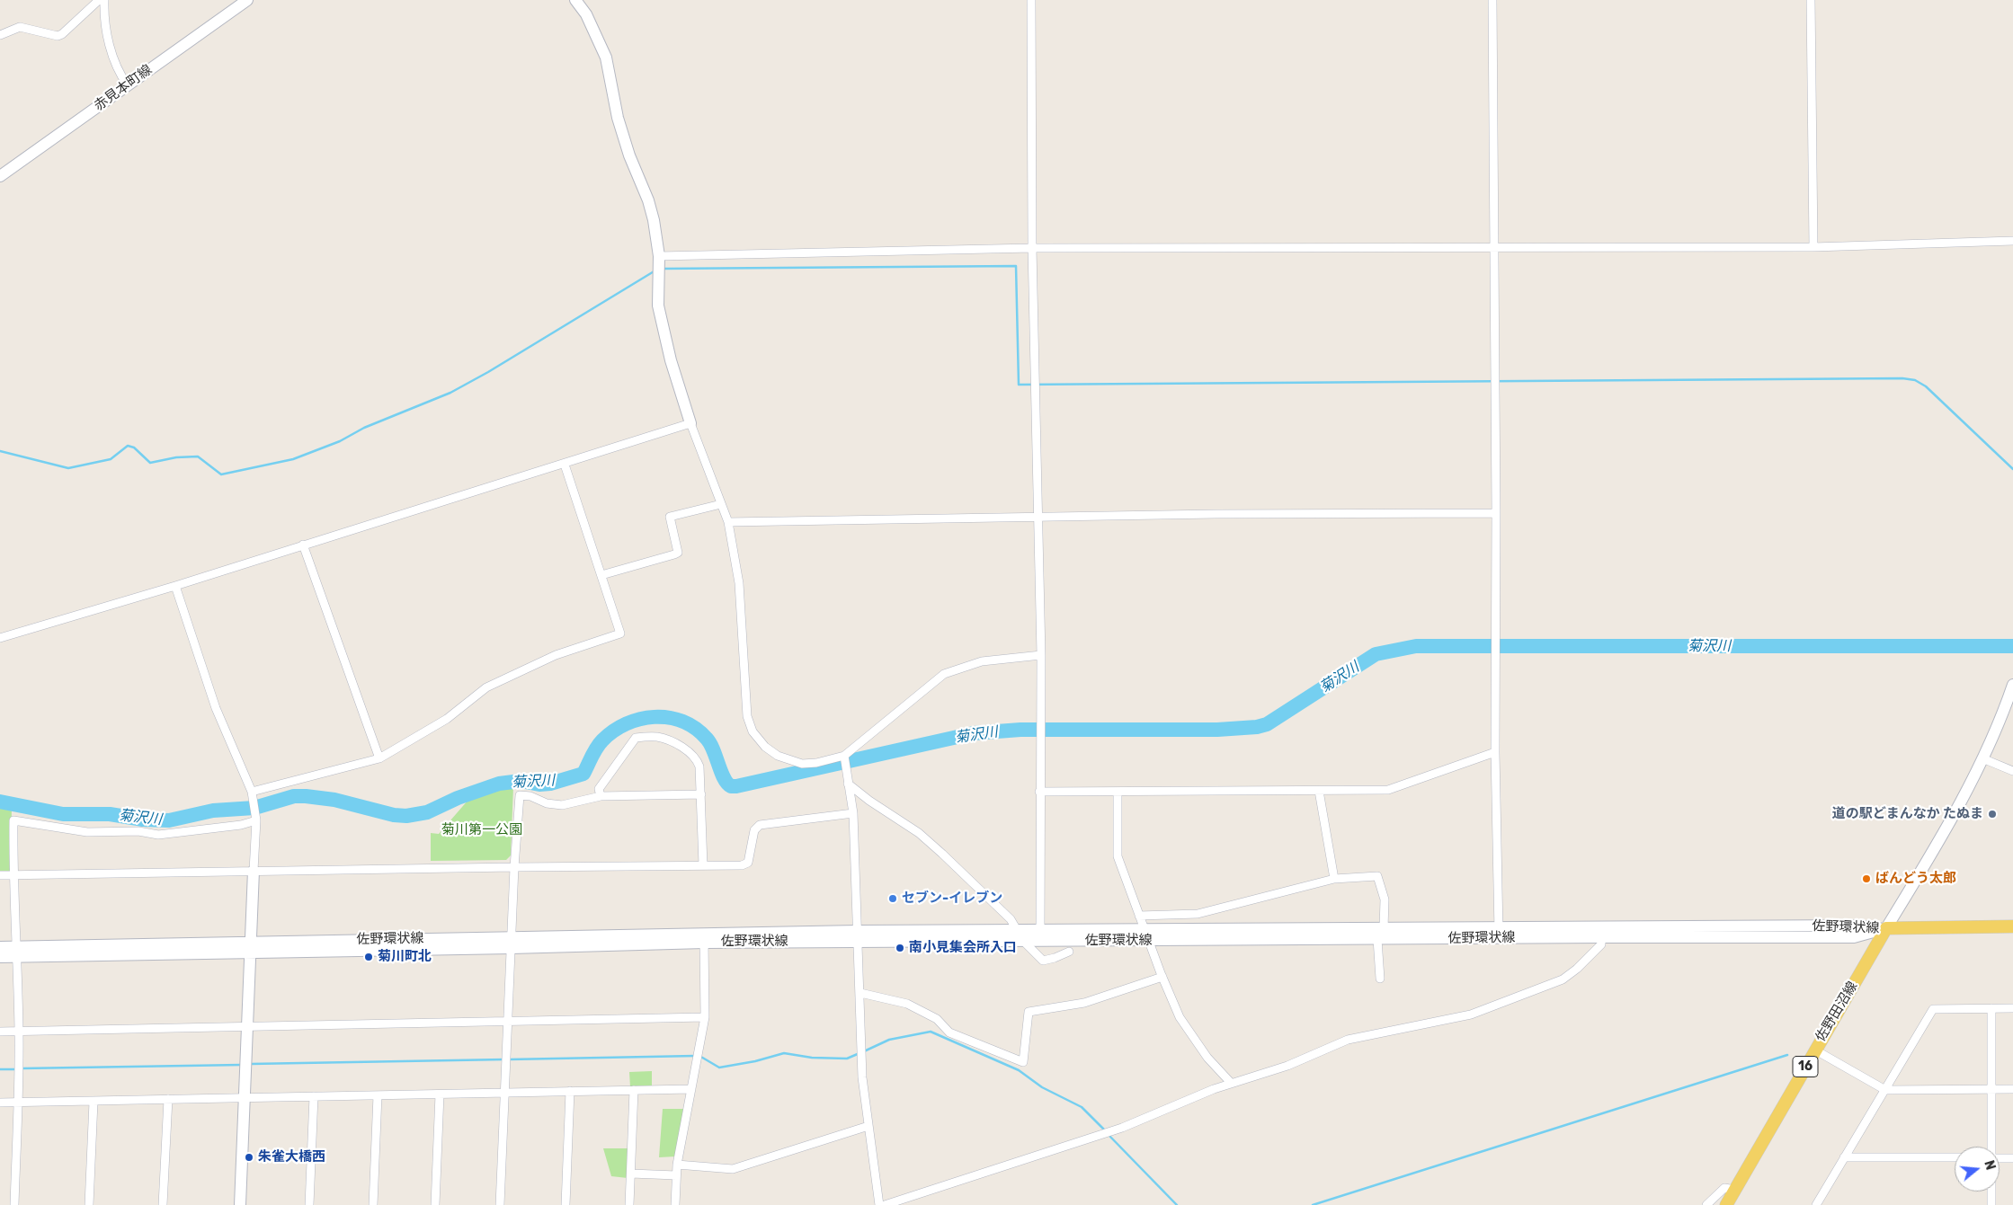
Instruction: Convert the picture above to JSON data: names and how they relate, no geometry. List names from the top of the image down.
{
  "streets": {
    "main road": [
      "赤見本町線",
      "佐野環状線",
      "佐野田沼線",
      "16"
    ]
  },
  "crossings": [
    ["佐野環状線", "佐野田沼線"]
  ],
  "water": ["菊沢川"],
  "parks": ["菊川第一公園"],
  "places": [
    "道の駅どまんなか たぬま",
    "ばんどう太郎",
    "セブン-イレブン",
    "南小見集会所入口",
    "菊川町北",
    "朱雀大橋西"
  ],
  "north": "right"
}
